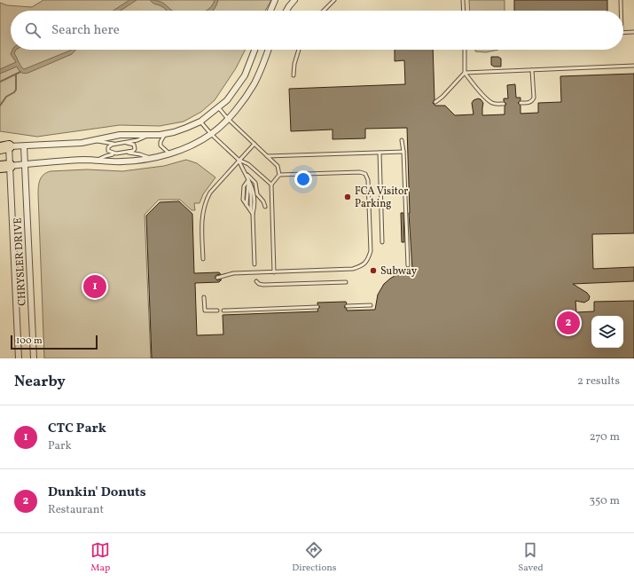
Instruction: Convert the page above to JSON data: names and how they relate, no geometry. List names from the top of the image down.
{
  "streets": {
    "street": ["CHRYSLER DRIVE"]
  },
  "places": ["FCA Visitor Parking", "Subway"],
  "scale_bar": "100 m",
  "page": {
    "search": "Search here",
    "pins": ["1", "2"],
    "scale": "100 m",
    "heading": ["Nearby", "2 results"],
    "list": [
      {
        "mark": "1",
        "name": "CTC Park",
        "note": "Park",
        "value": "270 m"
      },
      {
        "mark": "2",
        "name": "Dunkin' Donuts",
        "note": "Restaurant",
        "value": "350 m"
      }
    ],
    "nav": ["Map", "Directions", "Saved"]
  }
}
